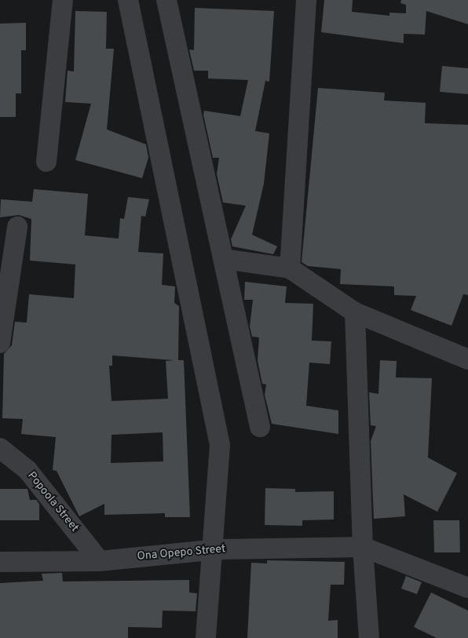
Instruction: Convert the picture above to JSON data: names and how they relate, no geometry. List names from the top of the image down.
{
  "streets": {
    "street": ["Popoola Street", "Ona Opepo Street"]
  },
  "crossings": [
    ["Popoola Street", "Ona Opepo Street"]
  ]
}
